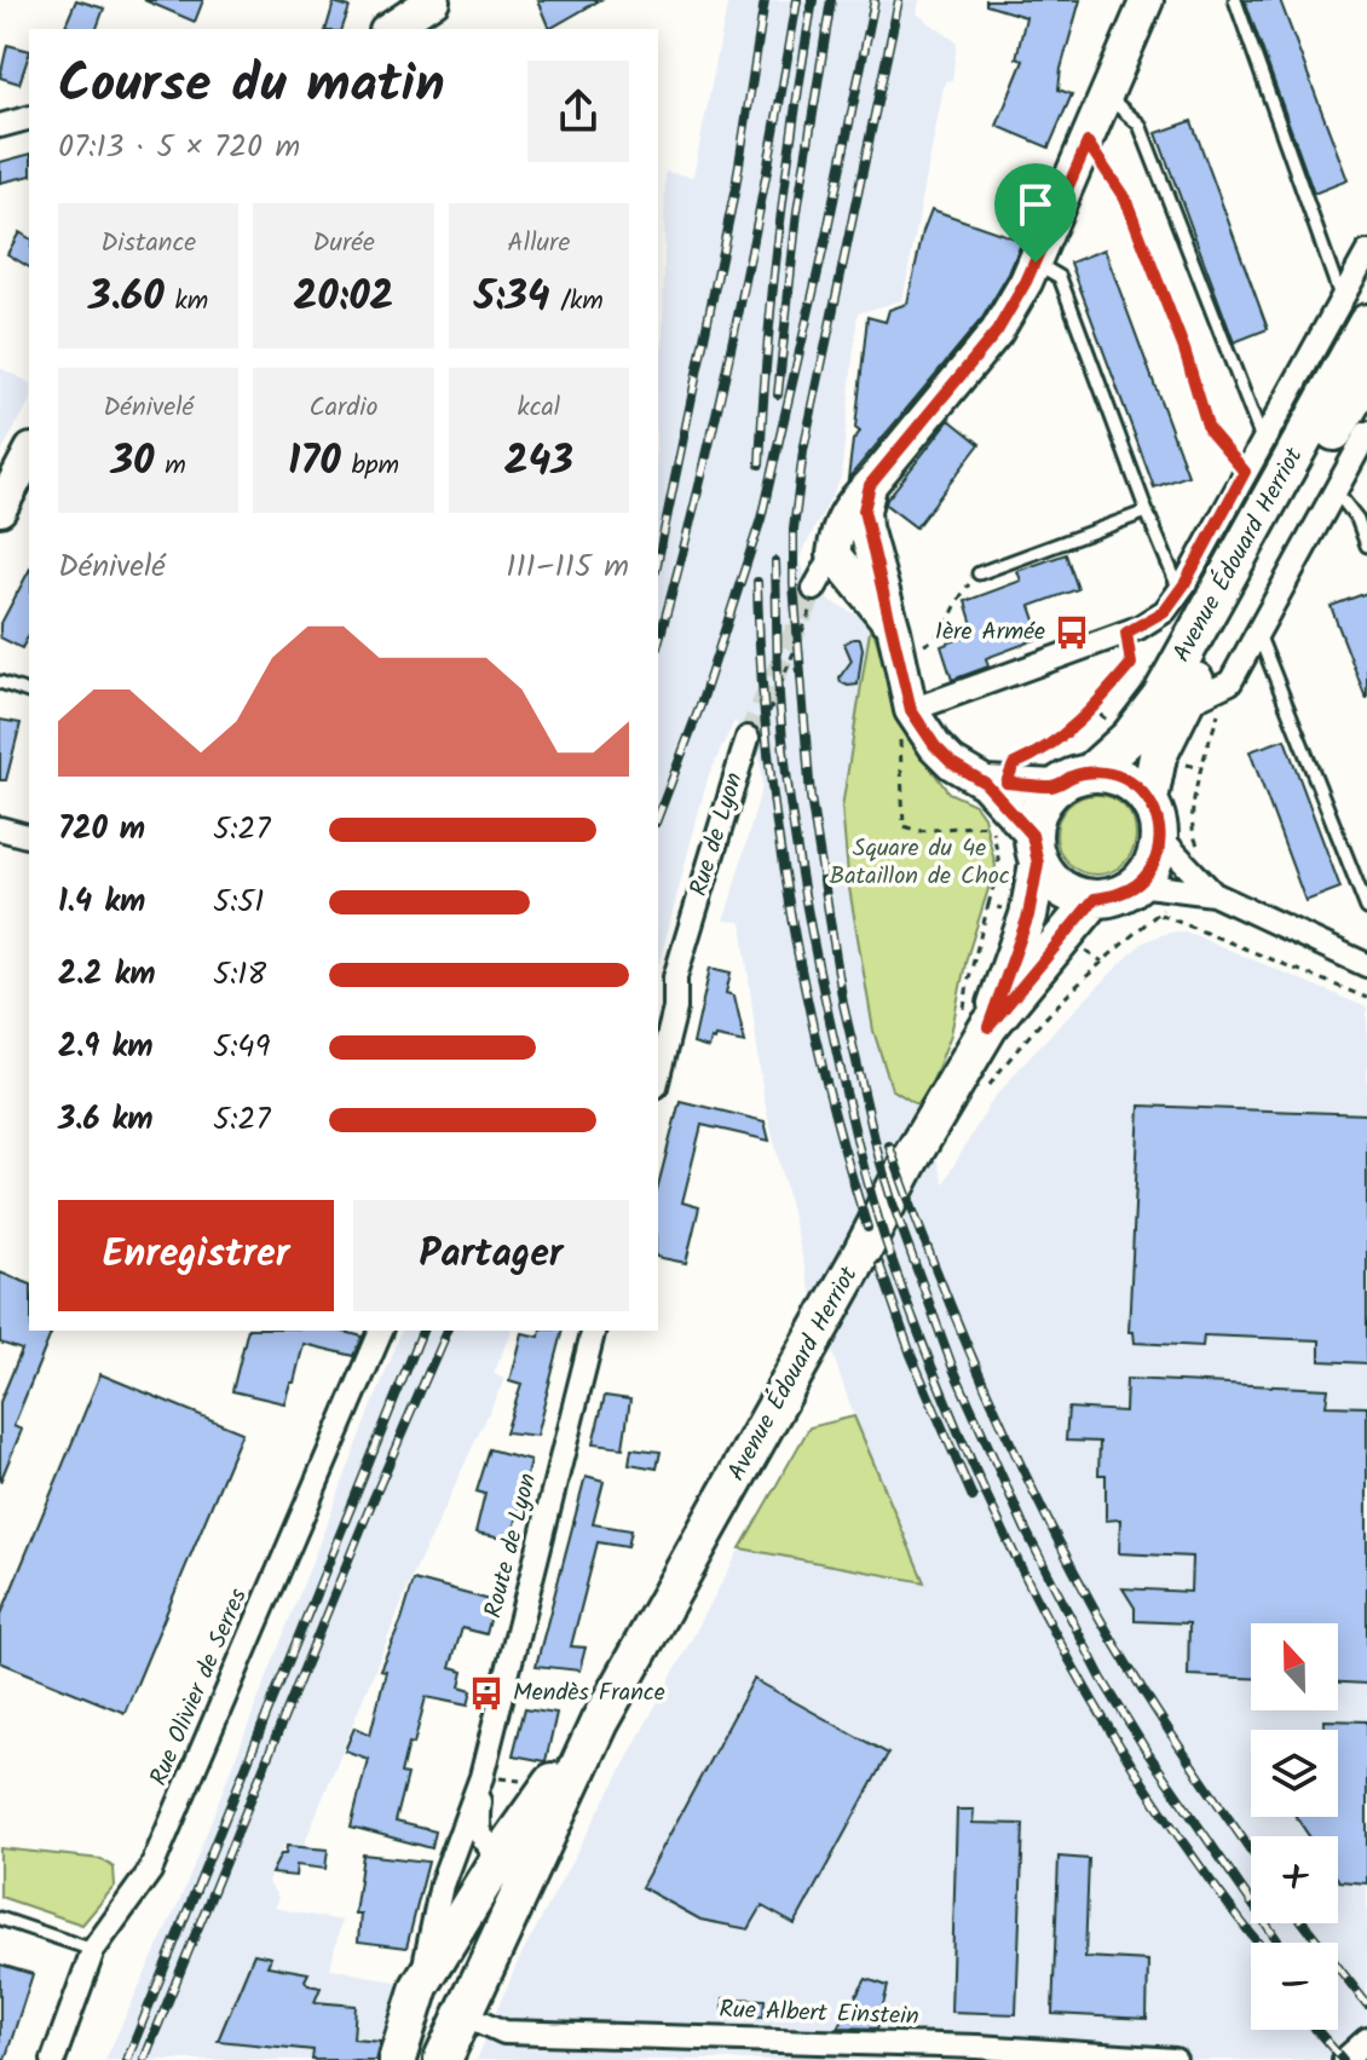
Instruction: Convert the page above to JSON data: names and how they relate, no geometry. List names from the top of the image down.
{
  "streets": {
    "main road": ["Avenue Édouard Herriot"],
    "street": [
      "Rue de Lyon",
      "Route de Lyon",
      "Rue Olivier de Serres",
      "Rue Albert Einstein"
    ]
  },
  "crossings": [
    ["Avenue Édouard Herriot", "Route de Lyon"],
    ["Avenue Édouard Herriot", "Rue Albert Einstein"]
  ],
  "parks": ["Square du 4e Bataillon de Choc"],
  "places": {
    "bus stop": ["1ère Armée", "Mendès France"]
  },
  "north": "top",
  "page": {
    "heading": ["Course du matin", "07:13 · 5 × 720 m"],
    "stats": [
      ["Distance", "3.60 km"],
      ["Durée", "20:02"],
      ["Allure", "5:34 /km"],
      ["Dénivelé", "30 m"],
      ["Cardio", "170 bpm"],
      ["kcal", "243"]
    ],
    "chart": ["Dénivelé", "111–115 m"],
    "list": [
      {
        "name": "720 m",
        "note": "5:27"
      },
      {
        "name": "1.4 km",
        "note": "5:51"
      },
      {
        "name": "2.2 km",
        "note": "5:18"
      },
      {
        "name": "2.9 km",
        "note": "5:49"
      },
      {
        "name": "3.6 km",
        "note": "5:27"
      }
    ],
    "buttons": ["Enregistrer", "Partager"],
    "map_buttons": ["+", "−"]
  }
}
